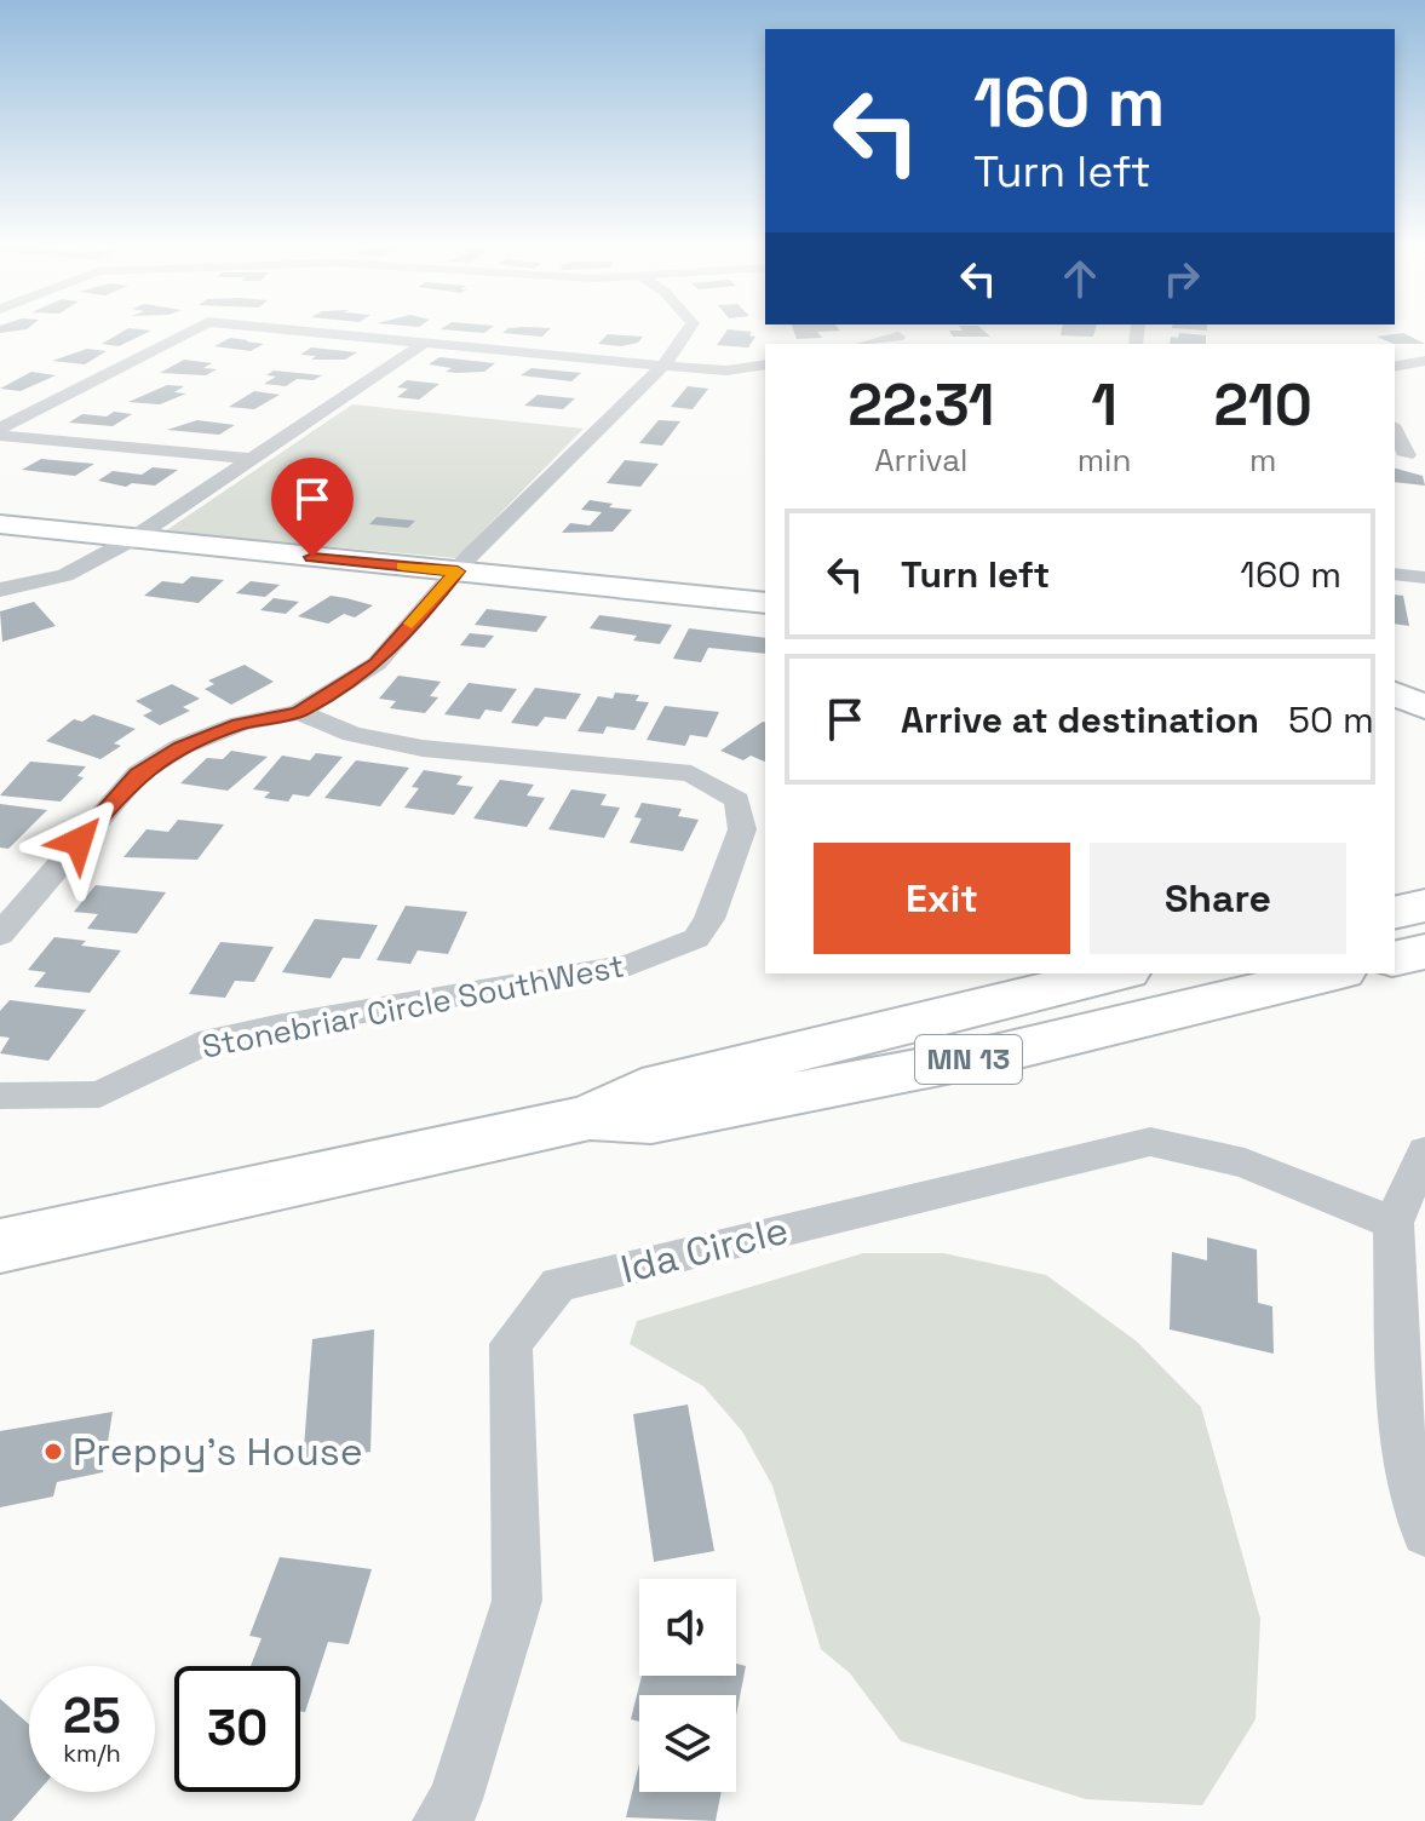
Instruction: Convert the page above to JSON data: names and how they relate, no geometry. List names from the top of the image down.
{
  "streets": {
    "main road": ["MN 13"],
    "street": ["Stonebriar Circle SouthWest", "Ida Circle"]
  },
  "places": ["Preppy's House"],
  "page": {
    "turn": ["160 m", "Turn left"],
    "eta": [
      "22:31",
      "Arrival",
      "1",
      "min",
      "210",
      "m"
    ],
    "list": [
      {
        "name": "Turn left",
        "value": "160 m"
      },
      {
        "name": "Arrive at destination",
        "value": "50 m"
      }
    ],
    "buttons": ["Exit", "Share"],
    "speed": "25 km/h",
    "limit": "30"
  }
}
